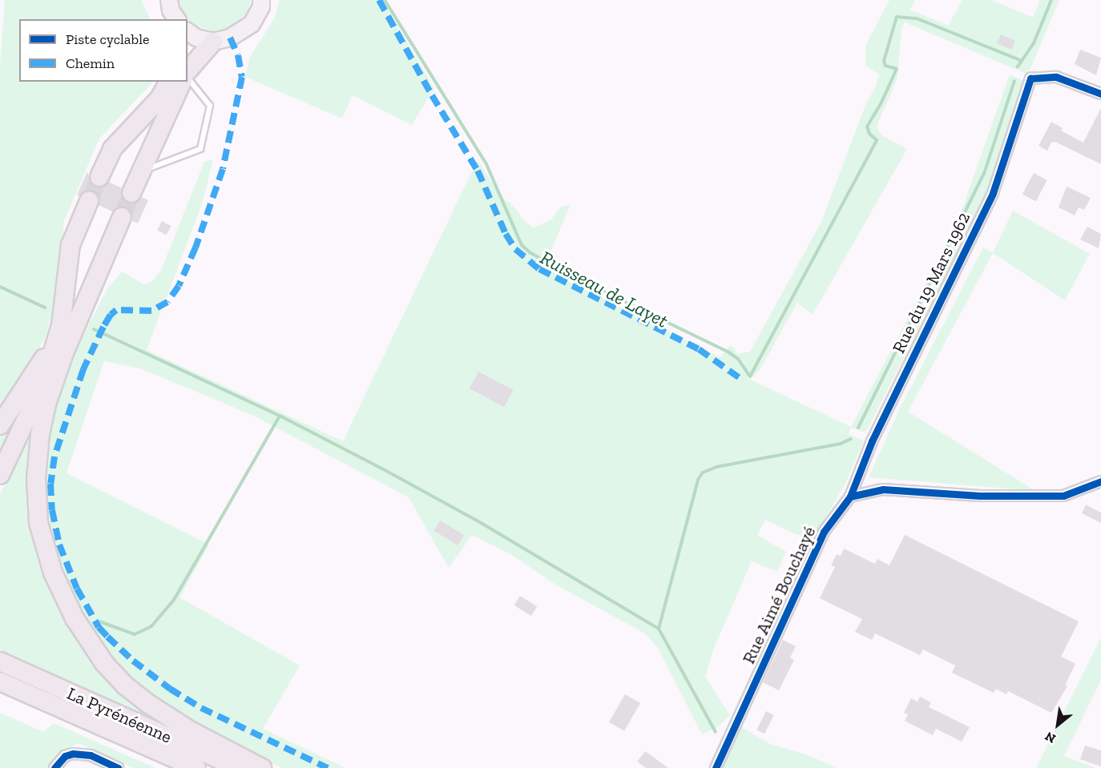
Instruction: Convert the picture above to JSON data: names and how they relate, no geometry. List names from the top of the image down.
{
  "streets": {
    "highway": ["La Pyrénéenne"],
    "street": ["Rue du 19 Mars 1962", "Rue Aimé Bouchayé"]
  },
  "crossings": [
    ["Rue du 19 Mars 1962", "Rue Aimé Bouchayé"]
  ],
  "water": ["Ruisseau de Layet"],
  "legend": ["Piste cyclable", "Chemin"],
  "north": "bottom left"
}
